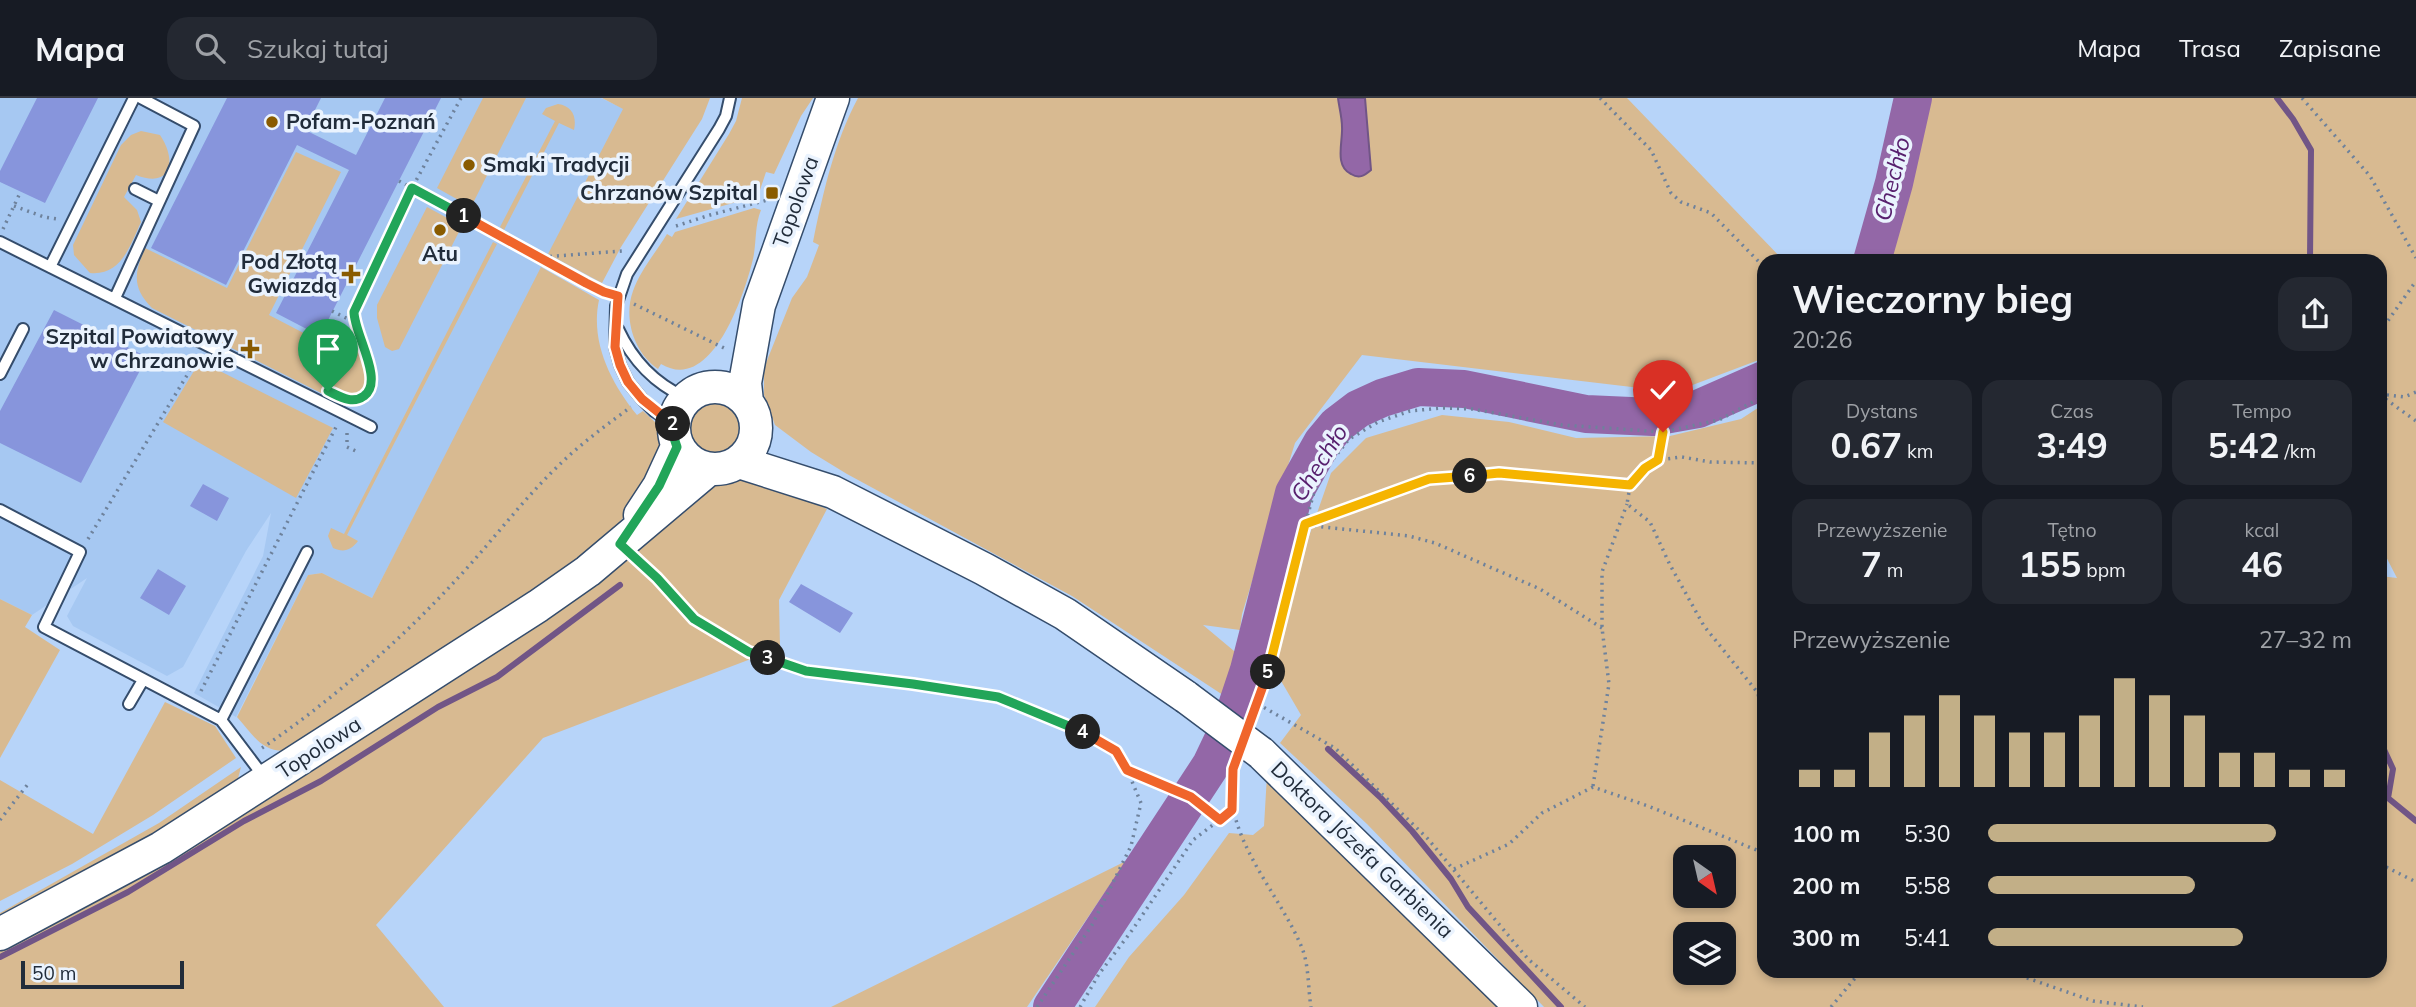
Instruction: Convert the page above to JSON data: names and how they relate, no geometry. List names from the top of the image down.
{
  "streets": {
    "main road": ["Topolowa", "Doktora Józefa Garbienia"]
  },
  "crossings": [
    ["Topolowa", "Doktora Józefa Garbienia"]
  ],
  "water": ["Chechło"],
  "places": {
    "other": ["Pofam-Poznań", "Smaki Tradycji", "Atu"],
    "transit": ["Chrzanów Szpital"],
    "health": ["Pod Złotą Gwiazdą", "Szpital Powiatowy w Chrzanowie"]
  },
  "scale_bar": "50 m",
  "north": "bottom right",
  "page": {
    "header": "Mapa",
    "search": "Szukaj tutaj",
    "nav": ["Mapa", "Trasa", "Zapisane"],
    "pins": [
      "1",
      "2",
      "6",
      "3",
      "5",
      "4"
    ],
    "heading": ["Wieczorny bieg", "20:26"],
    "stats": [
      ["Dystans", "0.67 km"],
      ["Czas", "3:49"],
      ["Tempo", "5:42 /km"],
      ["Przewyższenie", "7 m"],
      ["Tętno", "155 bpm"],
      ["kcal", "46"]
    ],
    "chart": ["Przewyższenie", "27–32 m"],
    "list": [
      {
        "name": "100 m",
        "note": "5:30"
      },
      {
        "name": "200 m",
        "note": "5:58"
      },
      {
        "name": "300 m",
        "note": "5:41"
      }
    ],
    "scale": "50 m"
  }
}
